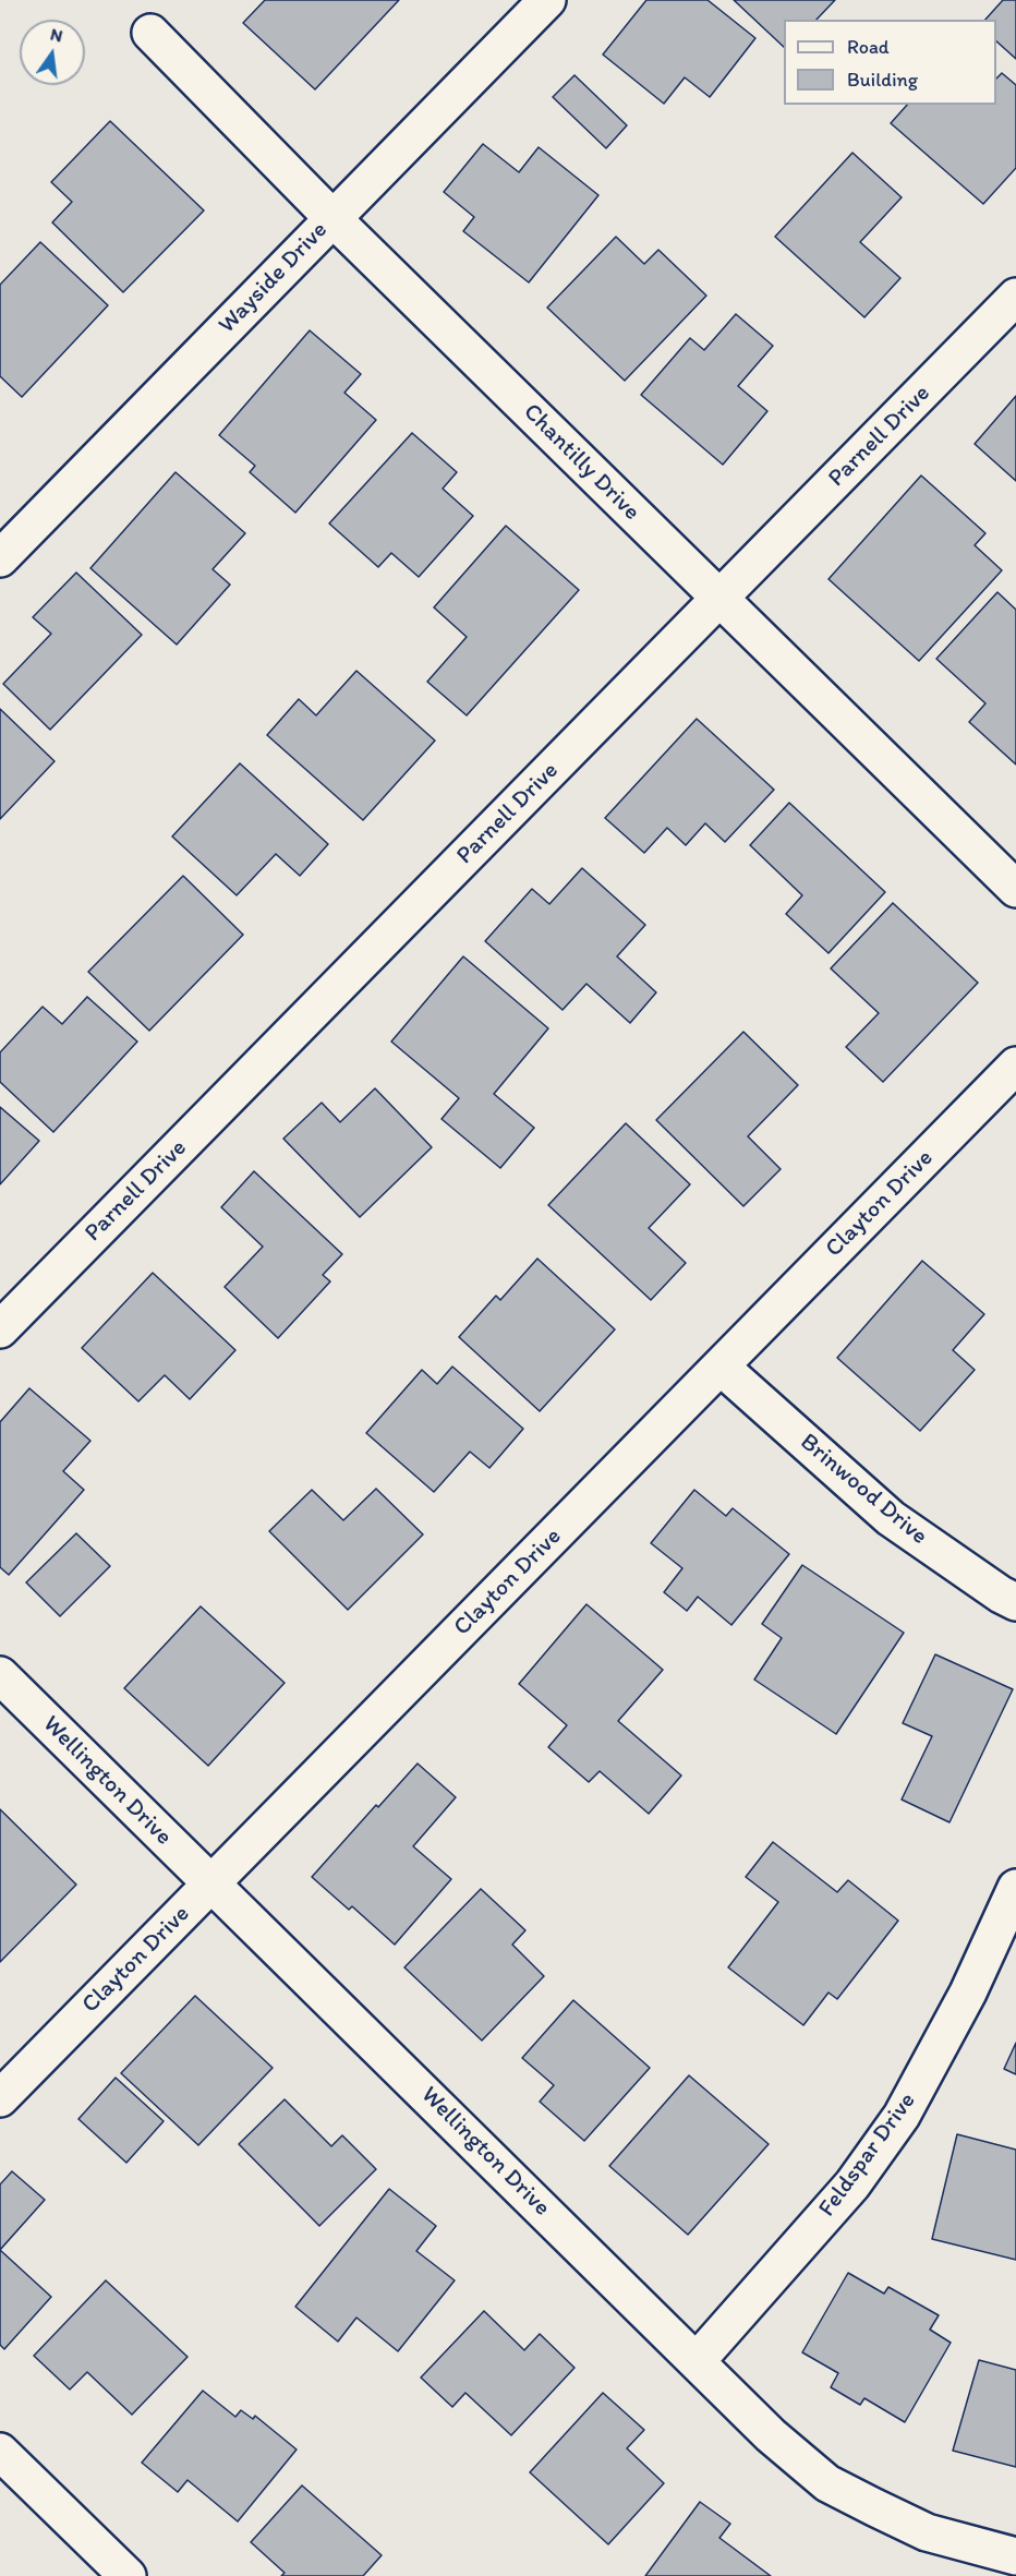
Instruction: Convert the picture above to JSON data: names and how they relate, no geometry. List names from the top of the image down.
{
  "streets": {
    "street": [
      "Wayside Drive",
      "Parnell Drive",
      "Chantilly Drive",
      "Clayton Drive",
      "Brinwood Drive",
      "Wellington Drive",
      "Feldspar Drive"
    ]
  },
  "crossings": [
    ["Wayside Drive", "Chantilly Drive"],
    ["Parnell Drive", "Chantilly Drive"],
    ["Clayton Drive", "Brinwood Drive"],
    ["Clayton Drive", "Wellington Drive"],
    ["Wellington Drive", "Feldspar Drive"]
  ],
  "legend": ["Road", "Building"],
  "north": "top"
}
